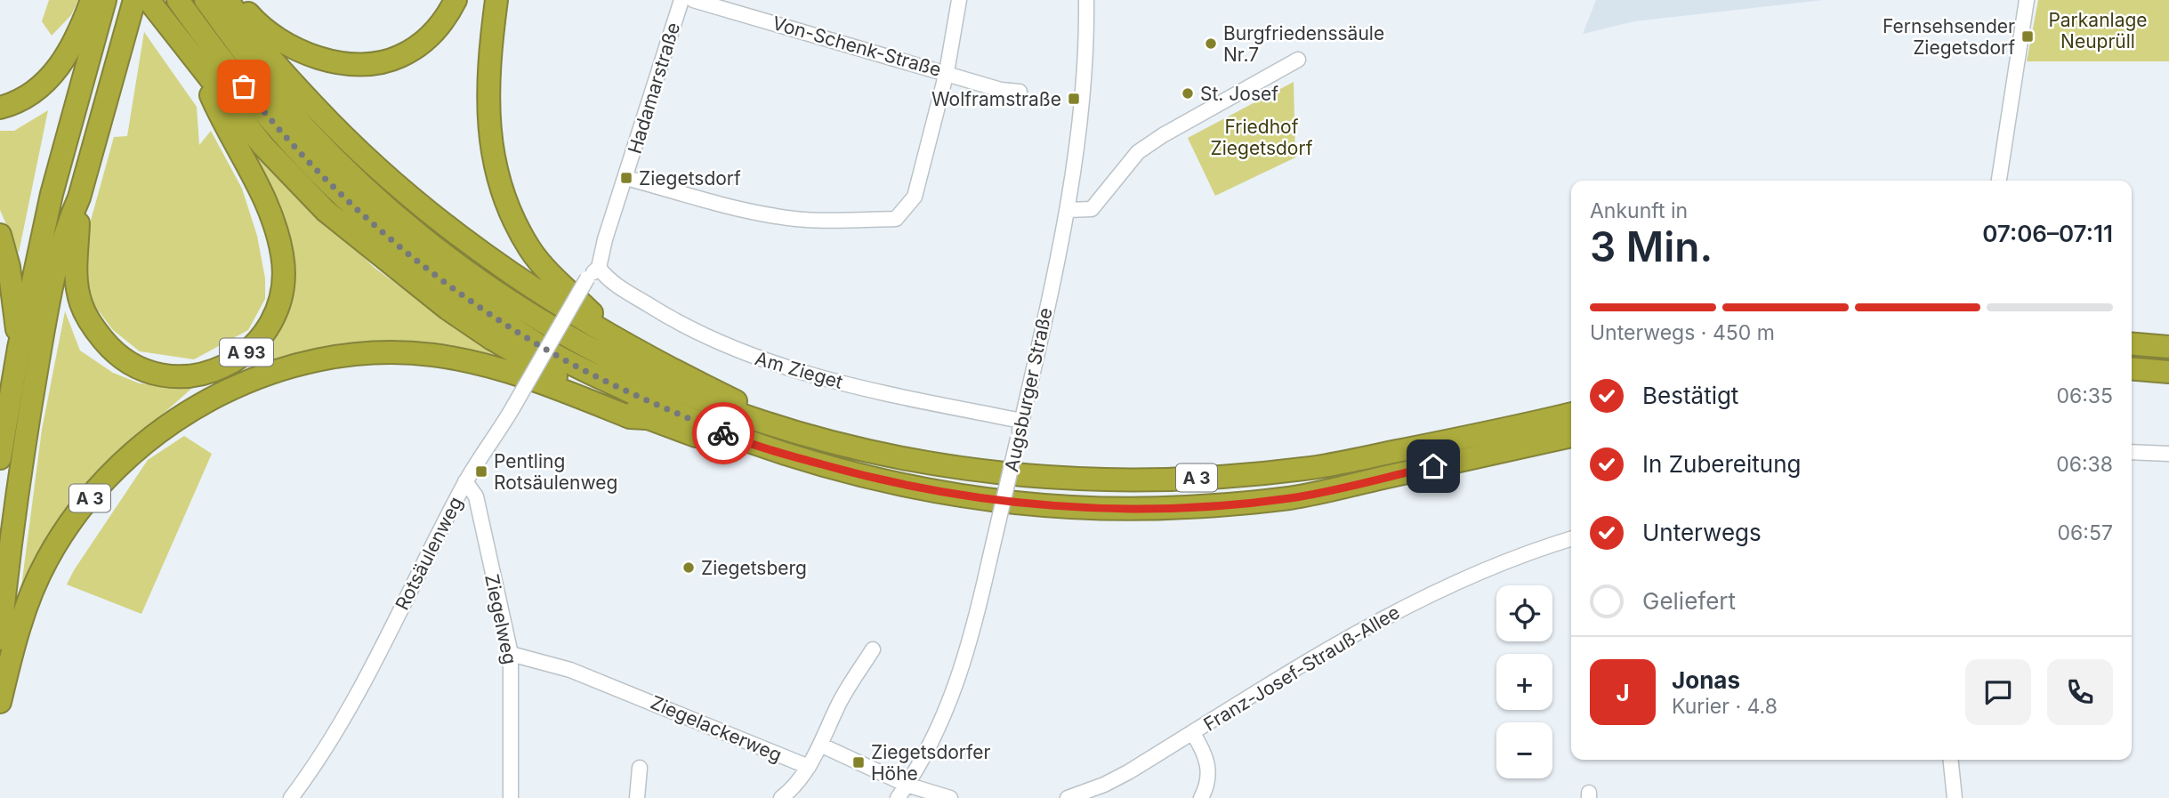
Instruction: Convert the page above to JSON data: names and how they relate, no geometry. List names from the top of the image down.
{
  "streets": {
    "highway": ["A 93", "A 3"],
    "street": [
      "Von-Schenk-Straße",
      "Hadamarstraße",
      "Am Zieget",
      "Augsburger Straße",
      "Rotsäulenweg",
      "Ziegelweg",
      "Franz-Josef-Strauß-Allee",
      "Ziegelackerweg"
    ]
  },
  "crossings": [
    ["Hadamarstraße", "Am Zieget"],
    ["Hadamarstraße", "Rotsäulenweg"],
    ["A 93", "A 3"],
    ["Am Zieget", "Augsburger Straße"],
    ["Am Zieget", "Rotsäulenweg"],
    ["Rotsäulenweg", "Ziegelweg"],
    ["Ziegelweg", "Ziegelackerweg"]
  ],
  "parks": ["Parkanlage Neuprüll", "Friedhof Ziegetsdorf"],
  "places": {
    "transit": [
      "Fernsehsender Ziegetsdorf",
      "Wolframstraße",
      "Ziegetsdorf",
      "Pentling Rotsäulenweg",
      "Ziegetsdorfer Höhe"
    ],
    "other": ["Burgfriedenssäule Nr.7", "St. Josef", "Ziegetsberg"]
  },
  "page": {
    "heading": ["3 Min.", "Ankunft in", "07:06–07:11"],
    "panel": ["Jonas", "Kurier · 4.8"],
    "bar": "Unterwegs · 450 m",
    "list": [
      ["Bestätigt", "06:35"],
      ["In Zubereitung", "06:38"],
      ["Unterwegs", "06:57"],
      "Geliefert"
    ],
    "map_buttons": ["+", "−"],
    "round": "J"
  }
}
